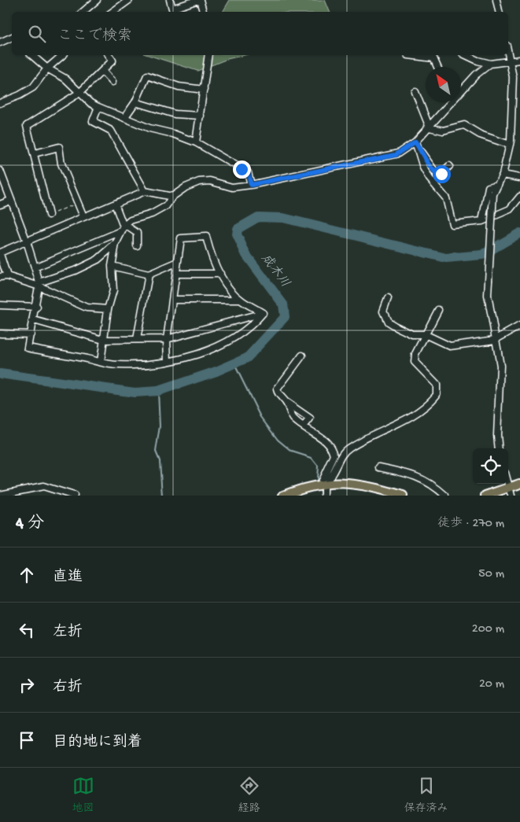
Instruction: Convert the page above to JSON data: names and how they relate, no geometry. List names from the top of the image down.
{
  "water": ["成木川"],
  "north": "top left",
  "page": {
    "search": "ここで検索",
    "heading": ["4 分", "徒歩 · 270 m"],
    "list": [
      ["直進", "50 m"],
      ["左折", "200 m"],
      ["右折", "20 m"],
      "目的地に到着"
    ],
    "nav": ["地図", "経路", "保存済み"]
  }
}
